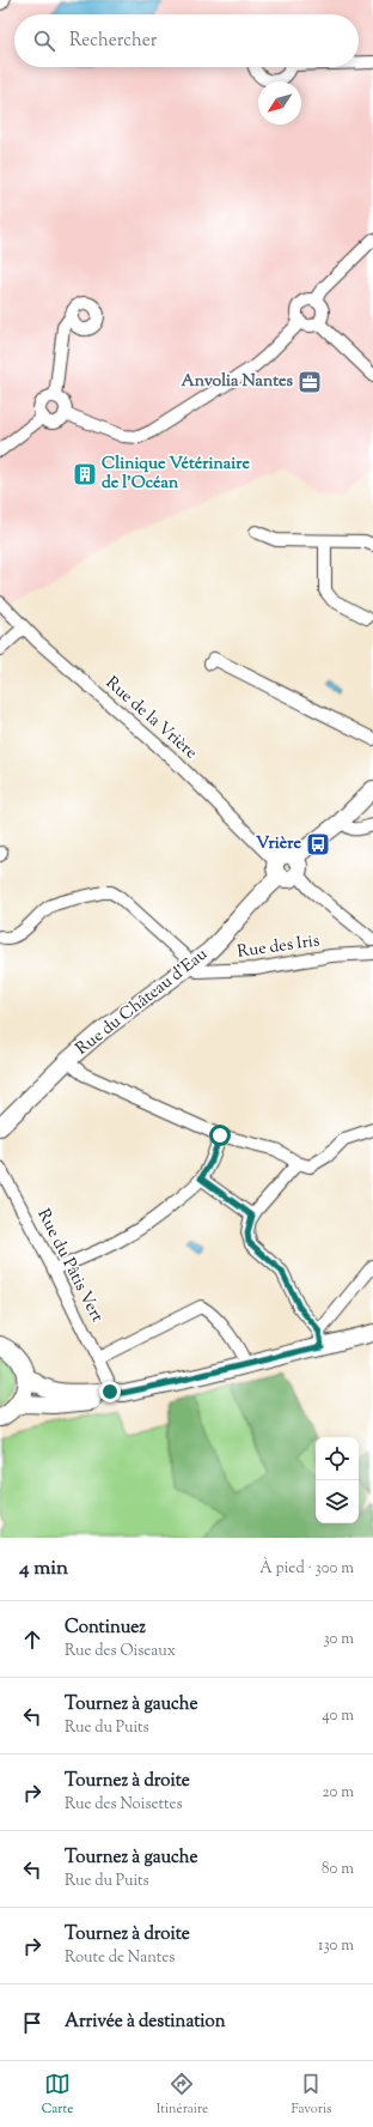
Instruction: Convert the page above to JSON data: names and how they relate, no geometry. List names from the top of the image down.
{
  "streets": {
    "street": [
      "Rue de la Vrière",
      "Rue des Iris",
      "Rue du Château d'Eau",
      "Rue du Pâtis Vert"
    ]
  },
  "crossings": [
    ["Rue de la Vrière", "Rue du Château d'Eau"],
    ["Rue des Iris", "Rue du Château d'Eau"]
  ],
  "places": {
    "office": ["Anvolia Nantes"],
    "building": ["Clinique Vétérinaire de l'Océan"],
    "bus stop": ["Vrière"]
  },
  "north": "bottom left",
  "page": {
    "search": "Rechercher",
    "heading": ["4 min", "À pied · 300 m"],
    "list": [
      ["Continuez", "Rue des Oiseaux", "30 m"],
      ["Tournez à gauche", "Rue du Puits", "40 m"],
      ["Tournez à droite", "Rue des Noisettes", "20 m"],
      ["Tournez à gauche", "Rue du Puits", "80 m"],
      ["Tournez à droite", "Route de Nantes", "130 m"],
      "Arrivée à destination"
    ],
    "nav": ["Carte", "Itinéraire", "Favoris"]
  }
}
